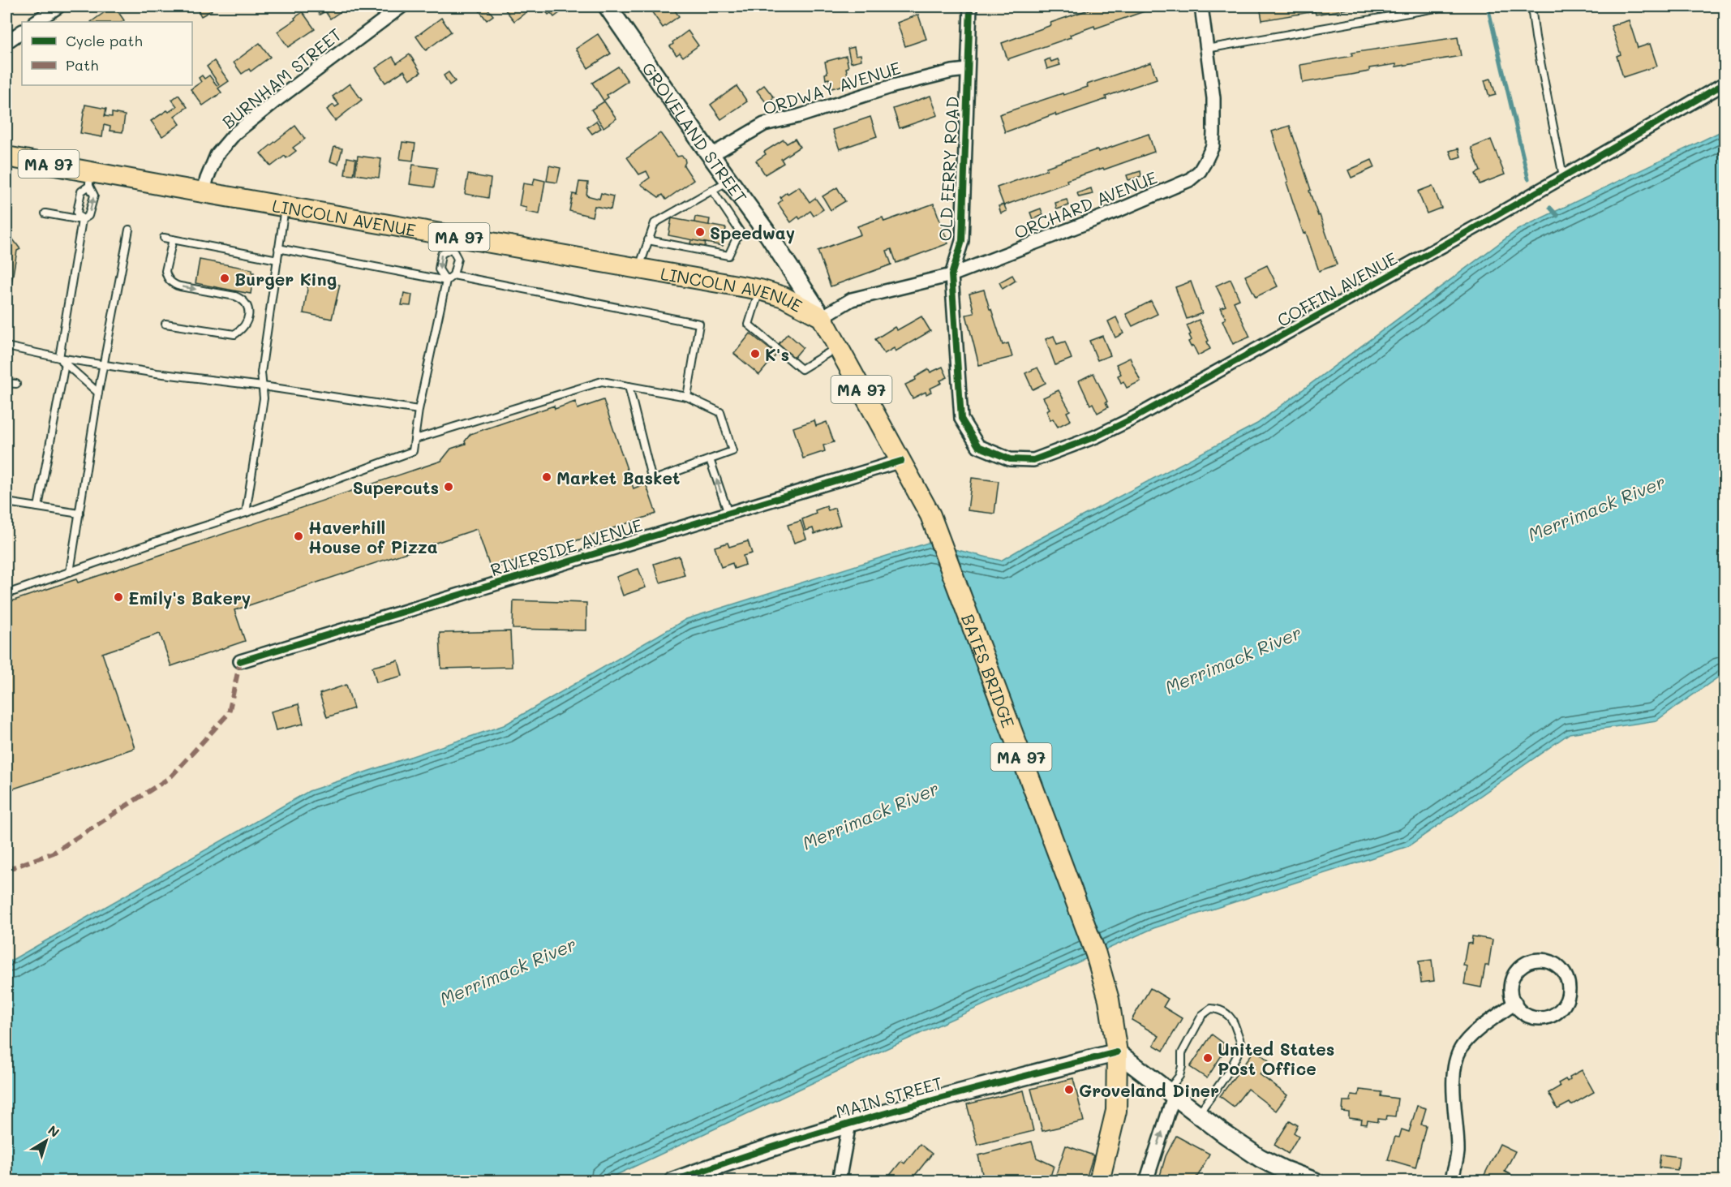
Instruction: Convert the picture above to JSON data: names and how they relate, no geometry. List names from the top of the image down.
{
  "streets": {
    "main road": [
      "GROVELAND STREET",
      "MA 97",
      "LINCOLN AVENUE",
      "BATES BRIDGE",
      "MAIN STREET"
    ],
    "street": [
      "BURNHAM STREET",
      "ORDWAY AVENUE",
      "OLD FERRY ROAD",
      "ORCHARD AVENUE",
      "COFFIN AVENUE",
      "RIVERSIDE AVENUE"
    ]
  },
  "crossings": [
    ["BURNHAM STREET", "LINCOLN AVENUE"],
    ["ORDWAY AVENUE", "GROVELAND STREET"],
    ["ORDWAY AVENUE", "OLD FERRY ROAD"],
    ["GROVELAND STREET", "ORCHARD AVENUE"],
    ["GROVELAND STREET", "LINCOLN AVENUE"],
    ["GROVELAND STREET", "RIVERSIDE AVENUE"],
    ["GROVELAND STREET", "BATES BRIDGE"],
    ["MA 97", "BATES BRIDGE"],
    ["MA 97", "MAIN STREET"],
    ["OLD FERRY ROAD", "ORCHARD AVENUE"],
    ["OLD FERRY ROAD", "COFFIN AVENUE"],
    ["ORCHARD AVENUE", "LINCOLN AVENUE"],
    ["RIVERSIDE AVENUE", "BATES BRIDGE"],
    ["BATES BRIDGE", "MAIN STREET"]
  ],
  "water": ["Merrimack River"],
  "places": [
    "Speedway",
    "Burger King",
    "K's",
    "Market Basket",
    "Supercuts",
    "Haverhill House of Pizza",
    "Emily's Bakery",
    "United States Post Office",
    "Groveland Diner"
  ],
  "legend": ["Cycle path", "Path"],
  "north": "top right"
}
